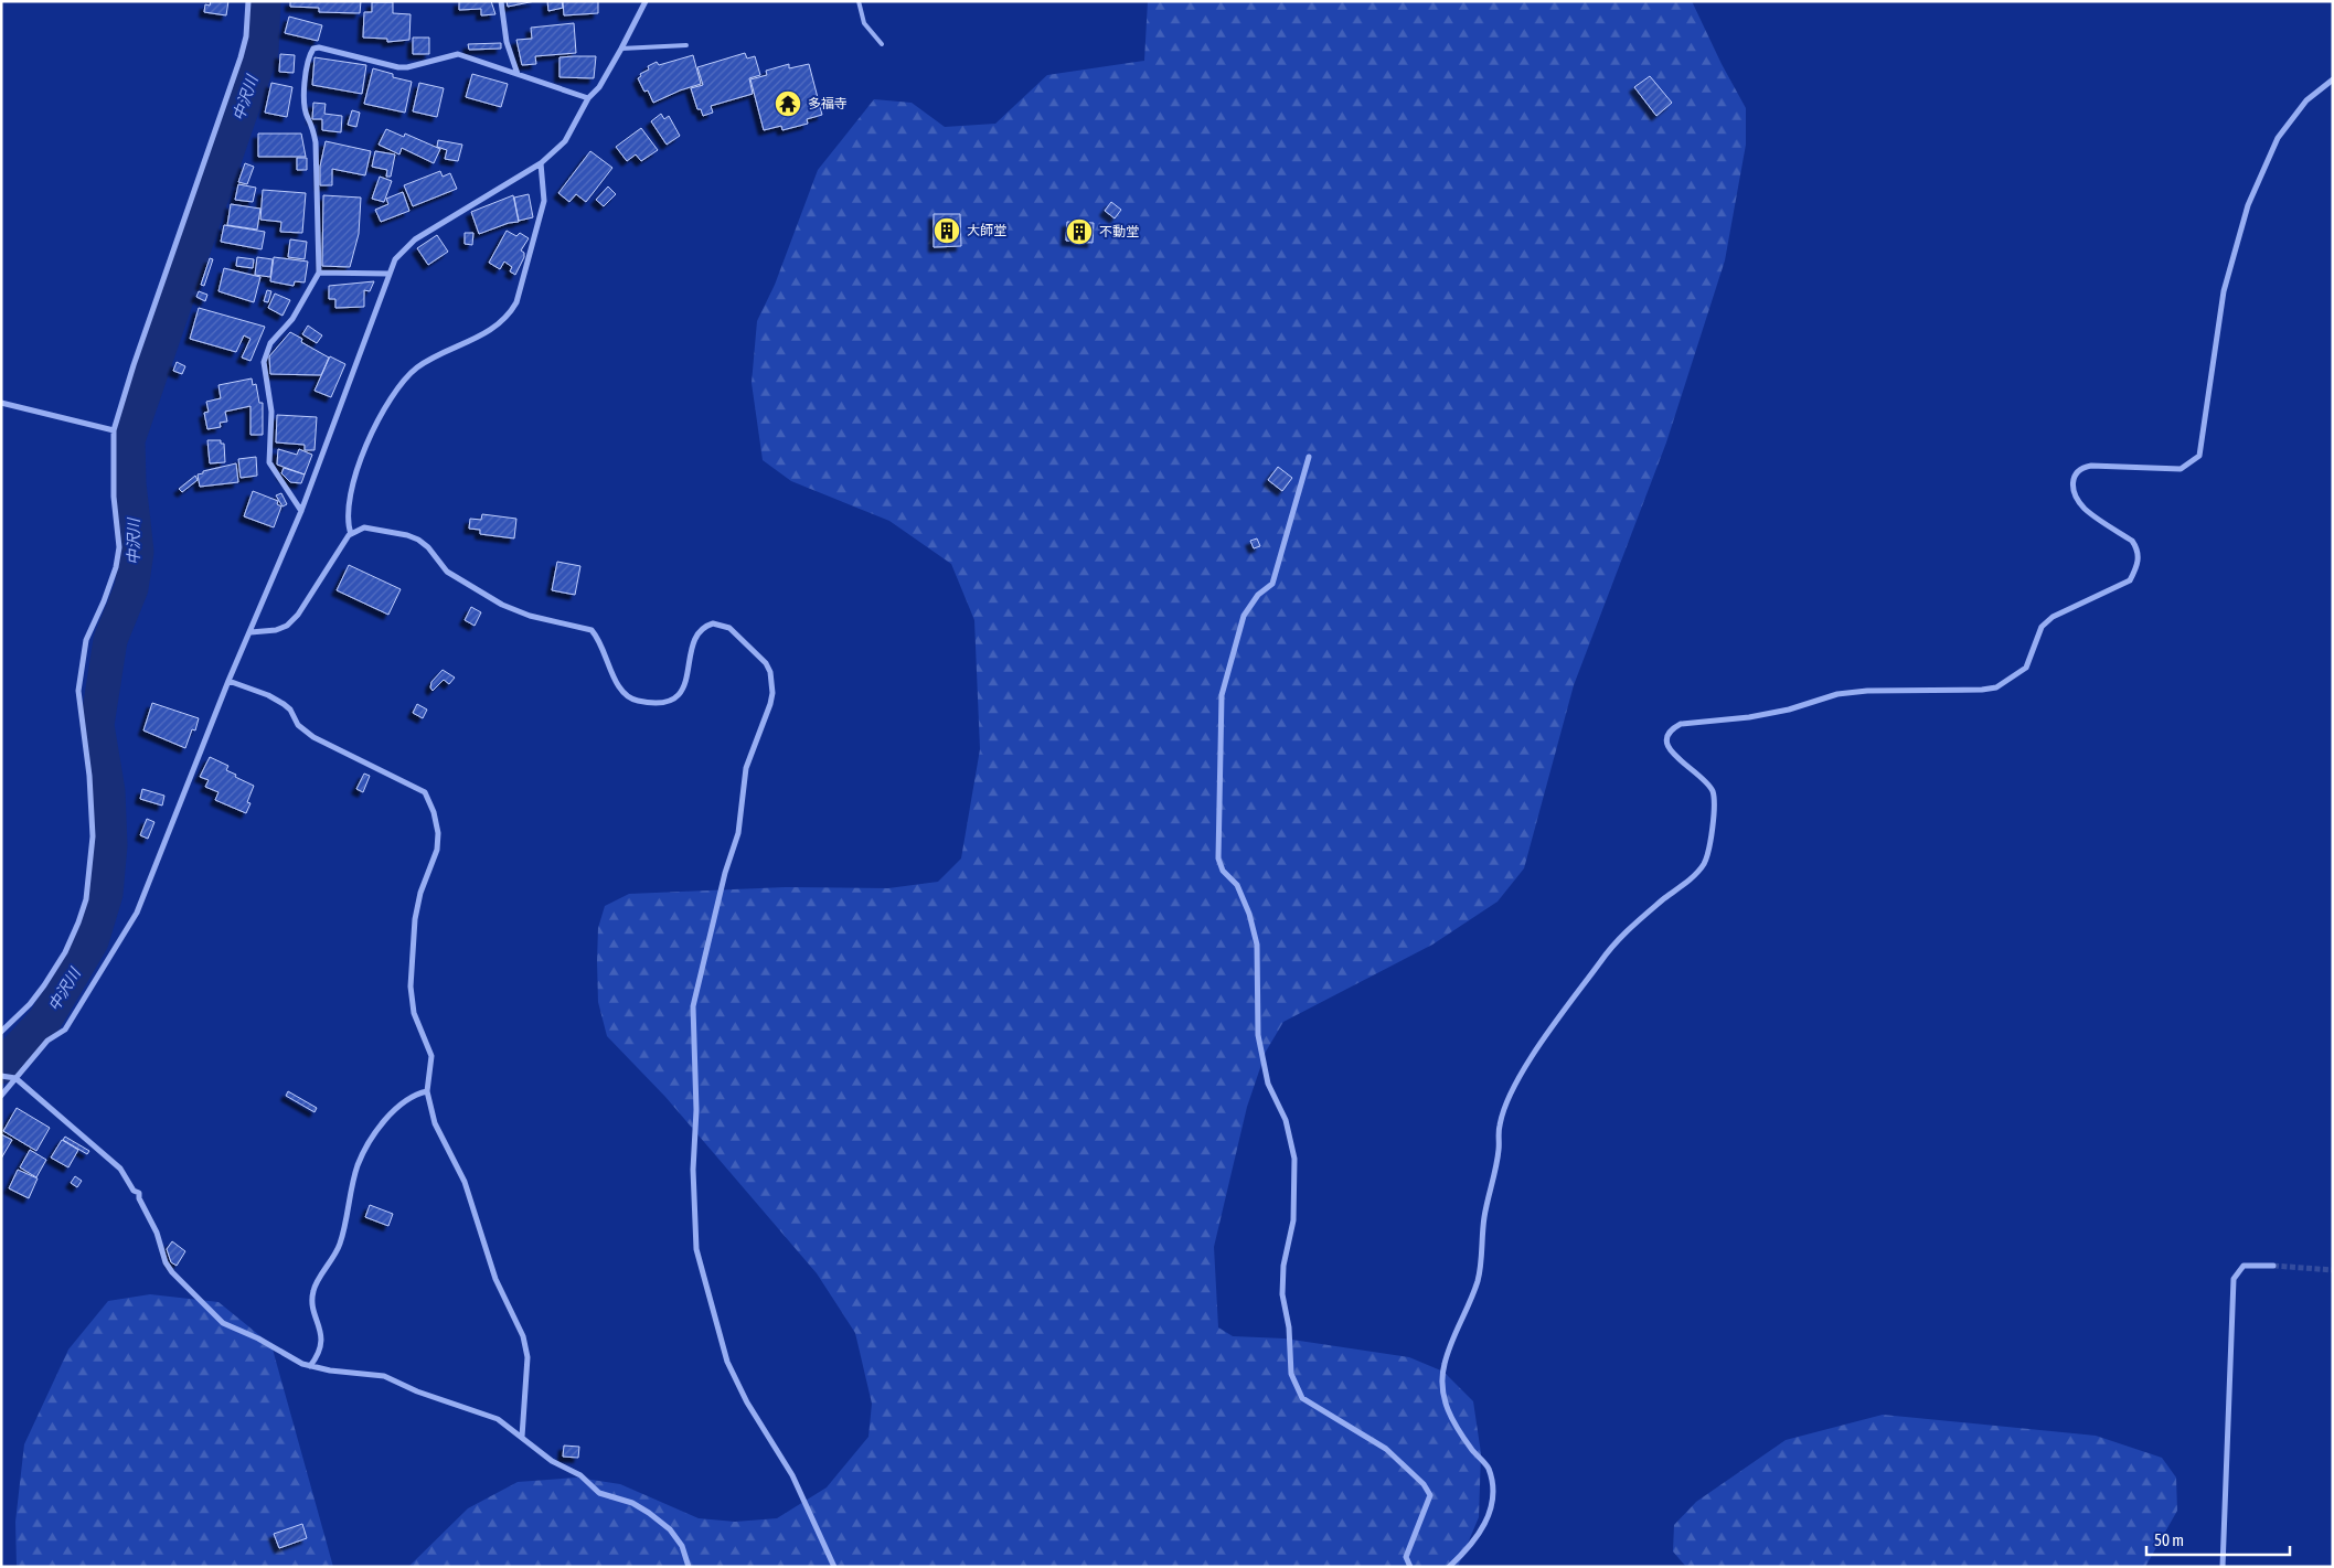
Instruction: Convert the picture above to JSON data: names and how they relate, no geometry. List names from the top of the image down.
{
  "water": ["中沢川"],
  "places": {
    "temple": ["多福寺"],
    "building": ["大師堂", "不動堂"]
  },
  "scale_bar": "50 m"
}
